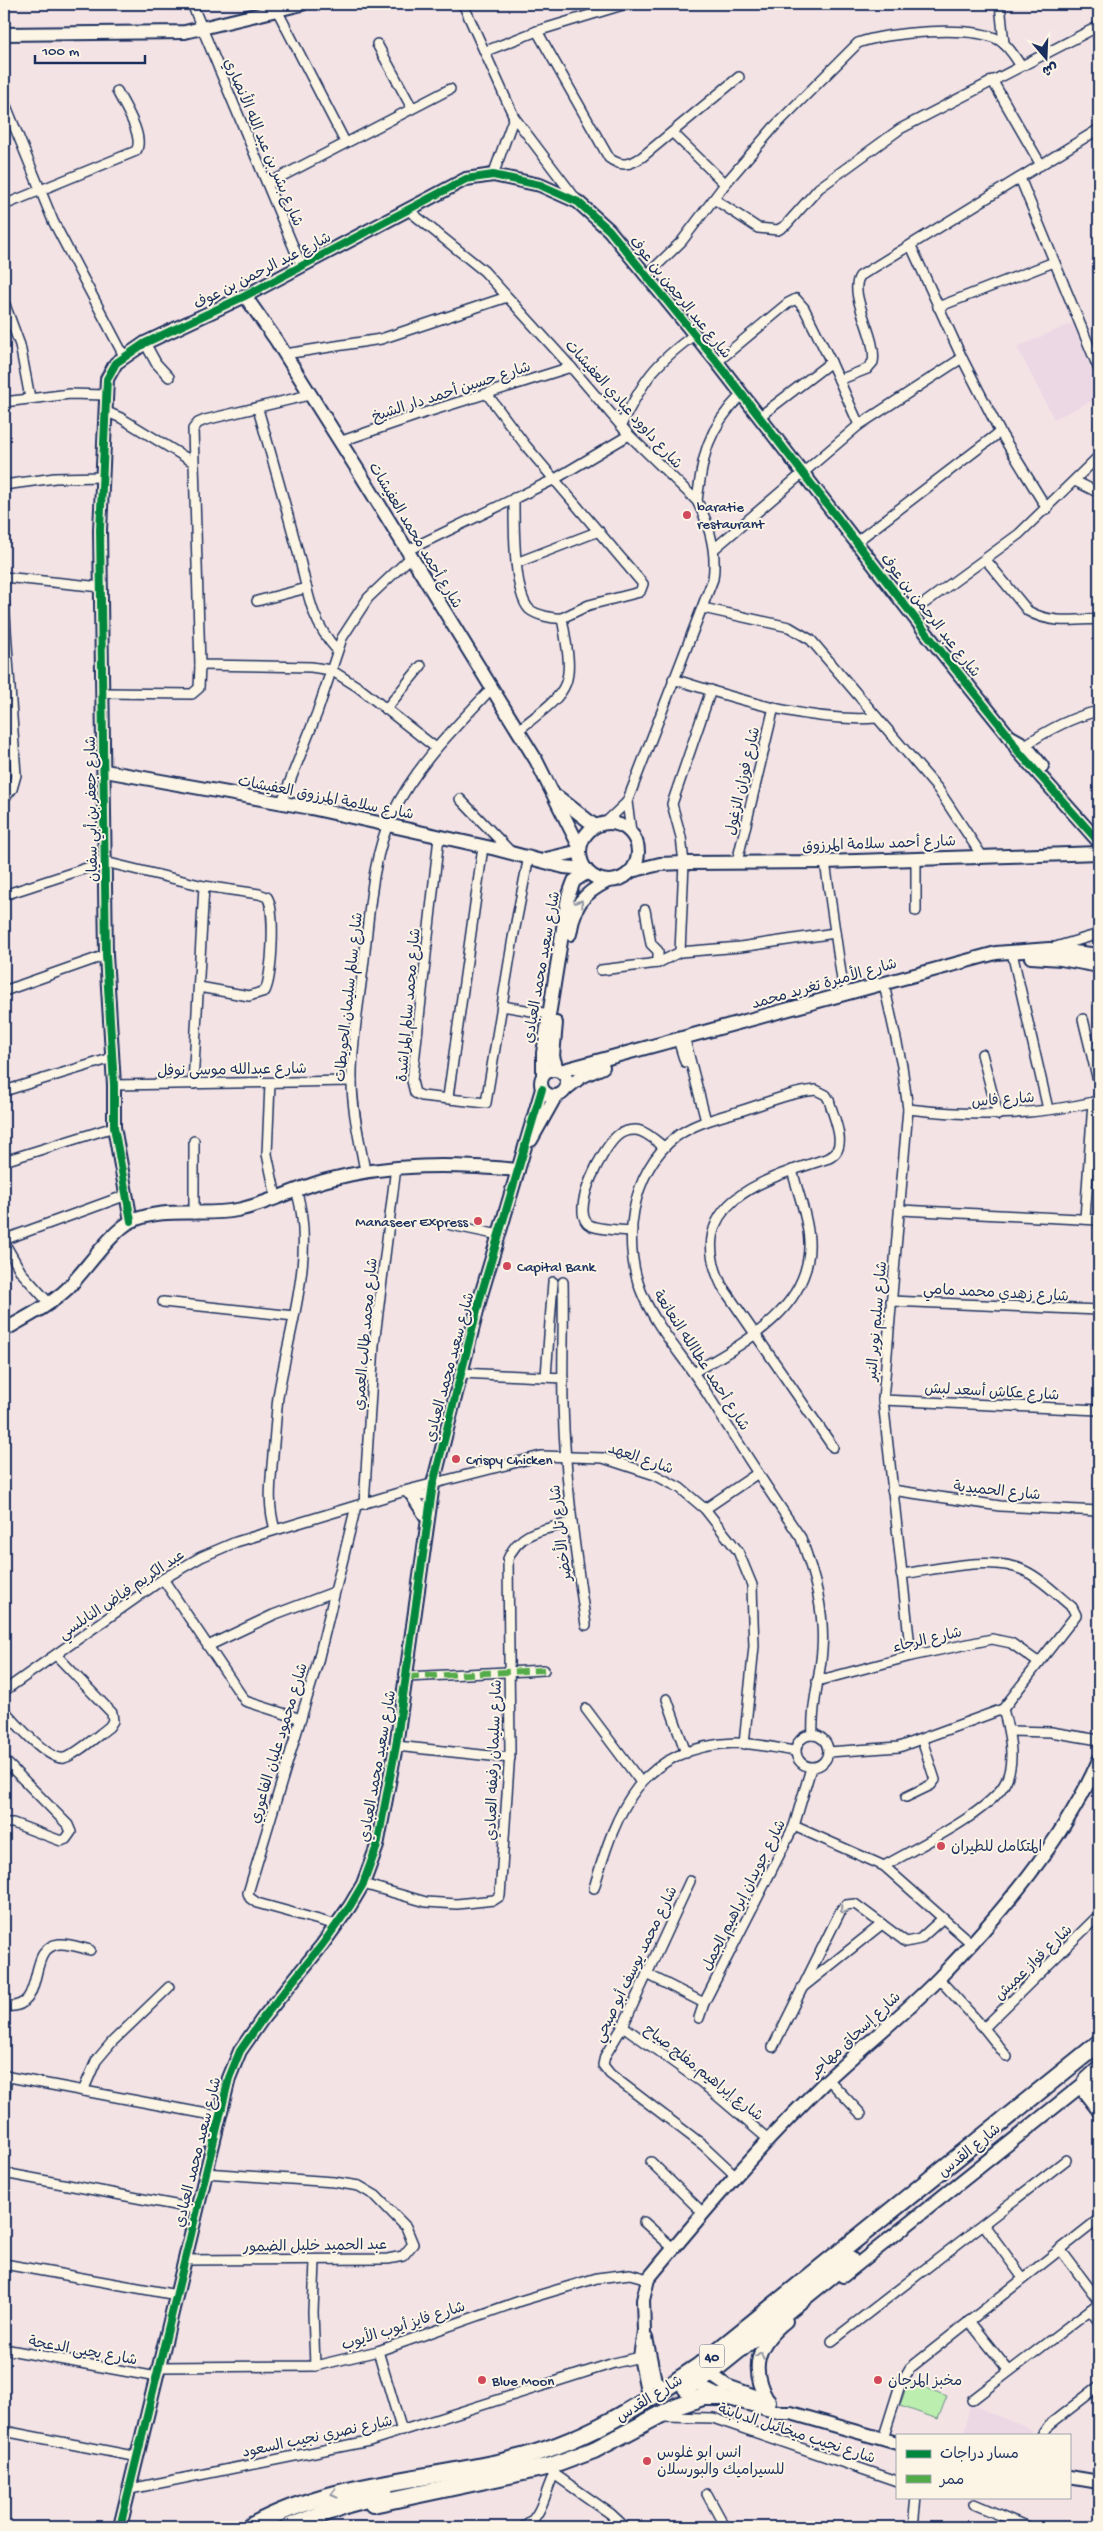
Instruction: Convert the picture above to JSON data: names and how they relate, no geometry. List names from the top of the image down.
{
  "streets": {
    "highway": ["شارع القدس", "40"],
    "street": [
      "شارع بشر بن عبد الله الأنصاري",
      "شارع عبد الرحمن بن عوف",
      "شارع حسين أحمد دار الشيخ",
      "شارع داوود عبادي العفيشات",
      "شارع أحمد محمد العفيشات",
      "شارع فوزان الزغول",
      "شارع سلامة المرزوق العفيشات",
      "شارع جعفر بن أبي سفيان",
      "شارع أحمد سلامة المرزوق",
      "شارع سعيد محمد العبادي",
      "شارع الأميرة تغريد محمد",
      "شارع سالم سليمان الحويطات",
      "شارع محمد سالم المراشدة",
      "شارع عبدالله موسى نوفل",
      "شارع فاس",
      "شارع زهدي محمد مامي",
      "شارع سليم نوير النبر",
      "شارع محمد طالب العمري",
      "شارع أحمد عطاالله النعانعة",
      "شارع عكاش أسعد لبش",
      "شارع العهد",
      "شارع الحميدية",
      "شارع تل الأخضر",
      "عبد الكريم فياض النابلسي",
      "شارع الرجاء",
      "شارع محمود عليان الفاعوري",
      "شارع سليمان رفيفه العبادي",
      "شارع جويدان إبراهيم الجمل",
      "شارع فواز عميش",
      "شارع محمد يوسف أبو صبحي",
      "شارع إسحاق مهاجر",
      "شارع إبراهيم مفلح صياح",
      "عبد الحميد خليل الضمور",
      "شارع فايز أيوب الأيوب",
      "شارع يحيى الدعجة",
      "شارع نجيب ميخائيل الدبابنة",
      "شارع نصري نجيب السعود"
    ]
  },
  "crossings": [
    ["شارع بشر بن عبد الله الأنصاري", "شارع عبد الرحمن بن عوف"],
    ["شارع عبد الرحمن بن عوف", "شارع داوود عبادي العفيشات"],
    ["شارع عبد الرحمن بن عوف", "شارع أحمد محمد العفيشات"],
    ["شارع عبد الرحمن بن عوف", "شارع جعفر بن أبي سفيان"],
    ["شارع حسين أحمد دار الشيخ", "شارع داوود عبادي العفيشات"],
    ["شارع حسين أحمد دار الشيخ", "شارع أحمد محمد العفيشات"],
    ["شارع داوود عبادي العفيشات", "شارع أحمد محمد العفيشات"],
    ["شارع داوود عبادي العفيشات", "شارع سلامة المرزوق العفيشات"],
    ["شارع داوود عبادي العفيشات", "شارع أحمد سلامة المرزوق"],
    ["شارع داوود عبادي العفيشات", "شارع سعيد محمد العبادي"],
    ["شارع أحمد محمد العفيشات", "شارع سلامة المرزوق العفيشات"],
    ["شارع أحمد محمد العفيشات", "شارع أحمد سلامة المرزوق"],
    ["شارع أحمد محمد العفيشات", "شارع سعيد محمد العبادي"],
    ["شارع أحمد محمد العفيشات", "شارع سالم سليمان الحويطات"],
    ["شارع فوزان الزغول", "شارع أحمد سلامة المرزوق"],
    ["شارع سلامة المرزوق العفيشات", "شارع جعفر بن أبي سفيان"],
    ["شارع سلامة المرزوق العفيشات", "شارع أحمد سلامة المرزوق"],
    ["شارع سلامة المرزوق العفيشات", "شارع سعيد محمد العبادي"],
    ["شارع سلامة المرزوق العفيشات", "شارع سالم سليمان الحويطات"],
    ["شارع سلامة المرزوق العفيشات", "شارع محمد سالم المراشدة"],
    ["شارع جعفر بن أبي سفيان", "شارع عبدالله موسى نوفل"],
    ["شارع أحمد سلامة المرزوق", "شارع سعيد محمد العبادي"],
    ["شارع سعيد محمد العبادي", "شارع الأميرة تغريد محمد"],
    ["شارع سعيد محمد العبادي", "شارع العهد"],
    ["شارع سعيد محمد العبادي", "عبد الكريم فياض النابلسي"],
    ["شارع سعيد محمد العبادي", "شارع محمود عليان الفاعوري"],
    ["شارع سعيد محمد العبادي", "شارع سليمان رفيفه العبادي"],
    ["شارع سعيد محمد العبادي", "عبد الحميد خليل الضمور"],
    ["شارع سعيد محمد العبادي", "شارع فايز أيوب الأيوب"],
    ["شارع سعيد محمد العبادي", "شارع يحيى الدعجة"],
    ["شارع سعيد محمد العبادي", "شارع نصري نجيب السعود"],
    ["شارع الأميرة تغريد محمد", "شارع سليم نوير النبر"],
    ["شارع سالم سليمان الحويطات", "شارع عبدالله موسى نوفل"],
    ["شارع فاس", "شارع سليم نوير النبر"],
    ["شارع زهدي محمد مامي", "شارع سليم نوير النبر"],
    ["شارع سليم نوير النبر", "شارع عكاش أسعد لبش"],
    ["شارع سليم نوير النبر", "شارع الحميدية"],
    ["شارع سليم نوير النبر", "شارع الرجاء"],
    ["شارع محمد طالب العمري", "عبد الكريم فياض النابلسي"],
    ["شارع محمد طالب العمري", "شارع محمود عليان الفاعوري"],
    ["شارع أحمد عطاالله النعانعة", "شارع الرجاء"],
    ["شارع أحمد عطاالله النعانعة", "شارع جويدان إبراهيم الجمل"],
    ["شارع العهد", "شارع تل الأخضر"],
    ["شارع العهد", "عبد الكريم فياض النابلسي"],
    ["شارع تل الأخضر", "شارع سليمان رفيفه العبادي"],
    ["عبد الكريم فياض النابلسي", "شارع محمود عليان الفاعوري"],
    ["شارع محمد يوسف أبو صبحي", "شارع إسحاق مهاجر"],
    ["شارع محمد يوسف أبو صبحي", "شارع إبراهيم مفلح صياح"],
    ["شارع إسحاق مهاجر", "شارع إبراهيم مفلح صياح"],
    ["شارع إسحاق مهاجر", "شارع فايز أيوب الأيوب"],
    ["شارع فايز أيوب الأيوب", "شارع يحيى الدعجة"]
  ],
  "places": [
    "baratie restaurant",
    "Manaseer Express",
    "Capital Bank",
    "Crispy Chicken",
    "المتكامل للطيران",
    "Blue Moon",
    "مخبز المرجان",
    "انس ابو غلوس للسيراميك والبورسلان"
  ],
  "legend": ["مسار دراجات", "ممر"],
  "scale_bar": "100 m",
  "north": "bottom"
}
